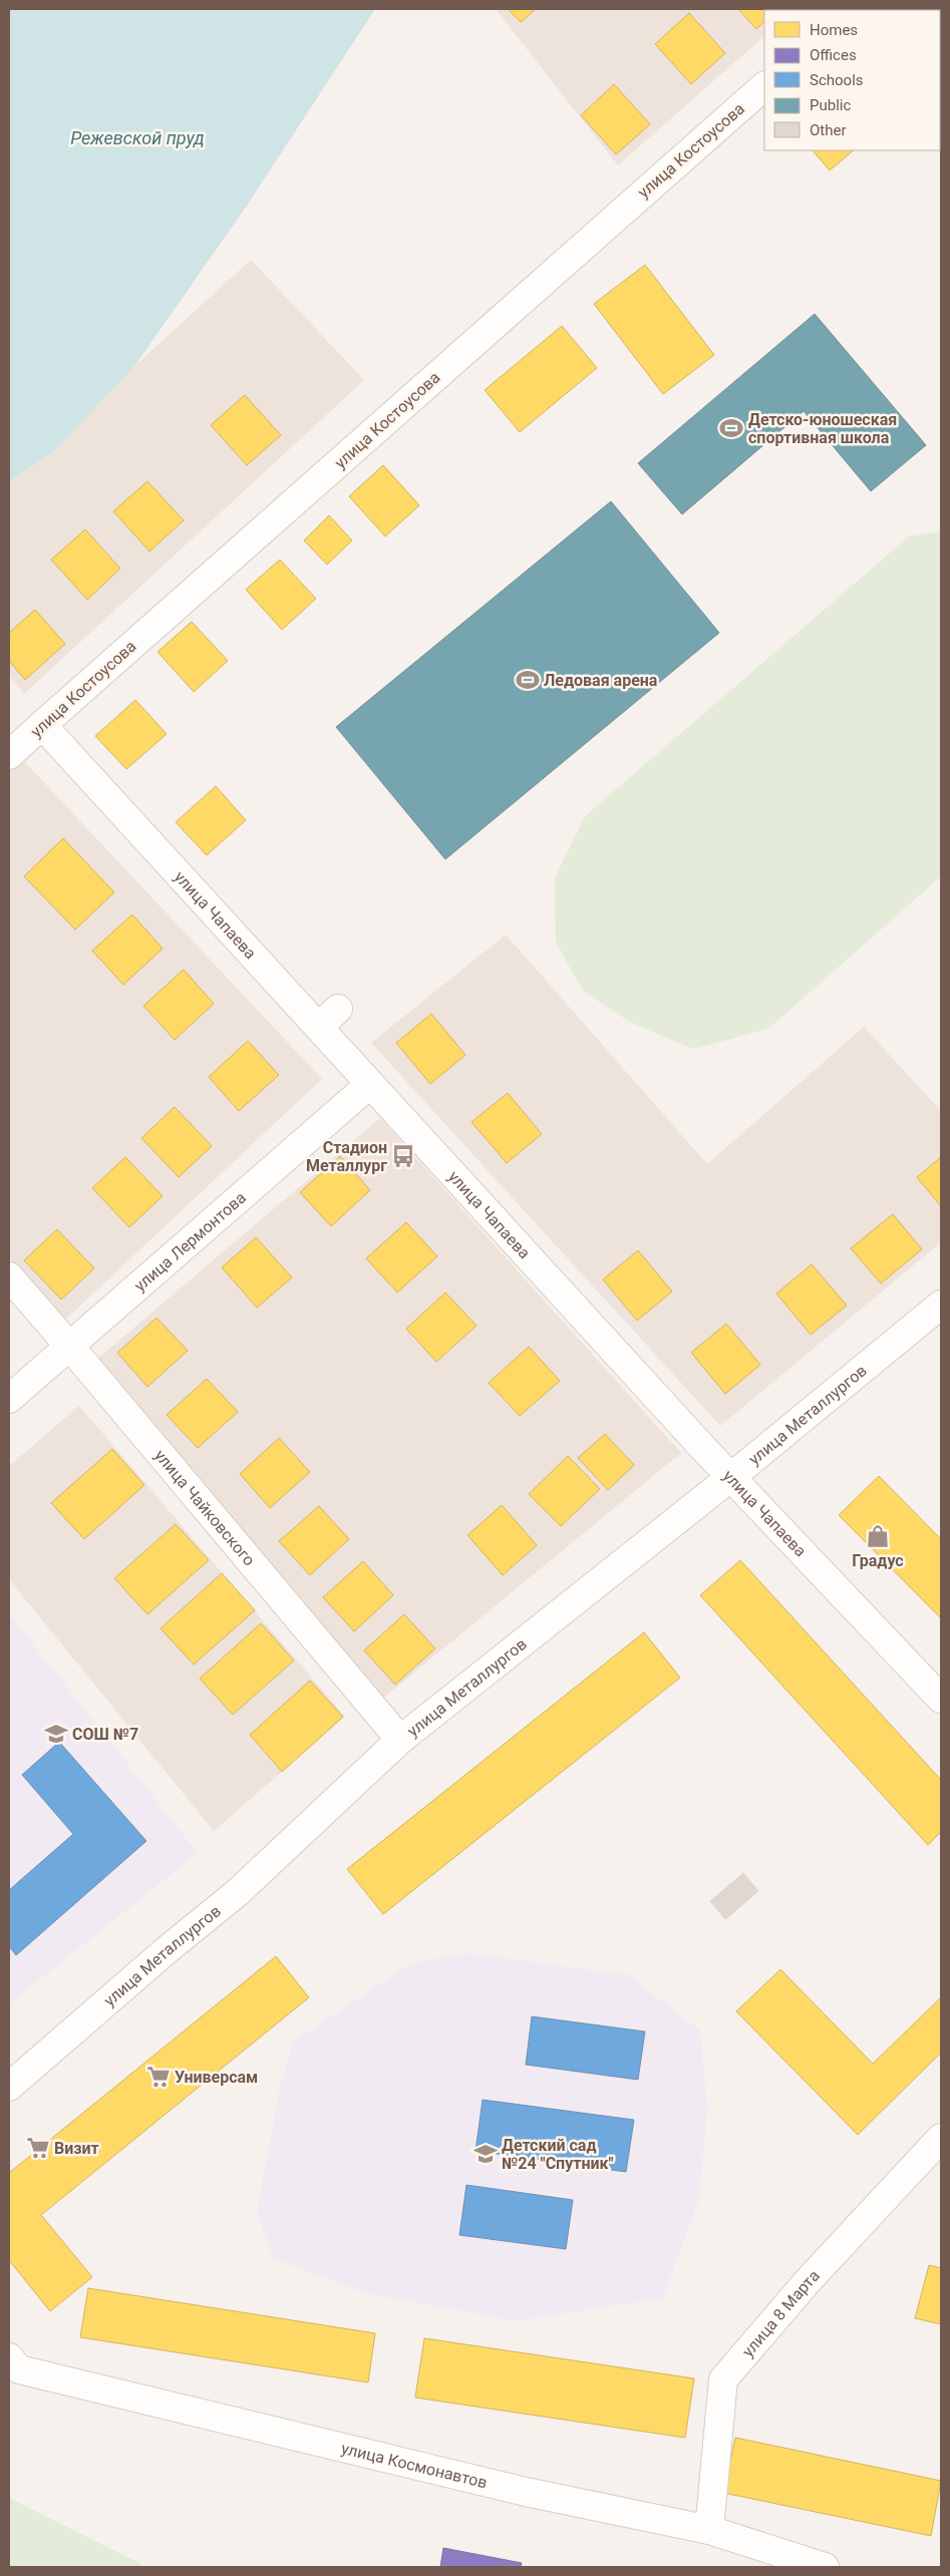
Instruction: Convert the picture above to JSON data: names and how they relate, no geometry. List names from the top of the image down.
{
  "streets": {
    "street": [
      "улица Костоусова",
      "улица Чапаева",
      "улица Лермонтова",
      "улица Металлургов",
      "улица Чайковского",
      "улица 8 Марта",
      "улица Космонавтов"
    ]
  },
  "crossings": [
    ["улица Костоусова", "улица Чапаева"],
    ["улица Чапаева", "улица Лермонтова"],
    ["улица Чапаева", "улица Металлургов"],
    ["улица Лермонтова", "улица Чайковского"],
    ["улица Металлургов", "улица Чайковского"],
    ["улица 8 Марта", "улица Космонавтов"]
  ],
  "water": ["Режевской пруд"],
  "places": {
    "sports": ["Детско-юношеская спортивная школа", "Ледовая арена"],
    "bus stop": ["Стадион Металлург"],
    "shop": ["Градус"],
    "school or university": ["СОШ №7", "Детский сад №24 \"Спутник\""],
    "supermarket": ["Универсам", "Визит"]
  },
  "legend": [
    "Homes",
    "Offices",
    "Schools",
    "Public",
    "Other"
  ]
}
